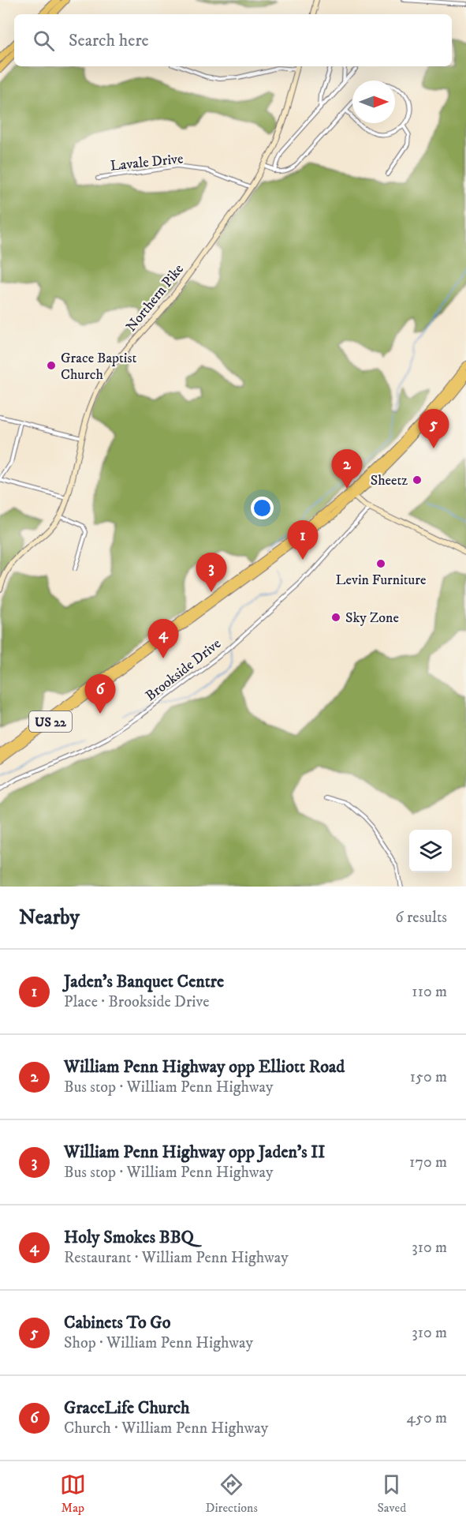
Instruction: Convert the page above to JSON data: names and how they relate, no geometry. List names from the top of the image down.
{
  "streets": {
    "highway": ["US 22"],
    "main road": ["Northern Pike"],
    "street": ["Lavale Drive", "Brookside Drive"]
  },
  "crossings": [
    ["Lavale Drive", "Northern Pike"]
  ],
  "places": [
    "Grace Baptist Church",
    "Sheetz",
    "Levin Furniture",
    "Sky Zone"
  ],
  "north": "right",
  "page": {
    "search": "Search here",
    "pins": [
      "5",
      "2",
      "1",
      "3",
      "4",
      "6"
    ],
    "heading": ["Nearby", "6 results"],
    "list": [
      {
        "mark": "1",
        "name": "Jaden's Banquet Centre",
        "note": "Place · Brookside Drive",
        "value": "110 m"
      },
      {
        "mark": "2",
        "name": "William Penn Highway opp Elliott Road",
        "note": "Bus stop · William Penn Highway",
        "value": "150 m"
      },
      {
        "mark": "3",
        "name": "William Penn Highway opp Jaden's II",
        "note": "Bus stop · William Penn Highway",
        "value": "170 m"
      },
      {
        "mark": "4",
        "name": "Holy Smokes BBQ",
        "note": "Restaurant · William Penn Highway",
        "value": "310 m"
      },
      {
        "mark": "5",
        "name": "Cabinets To Go",
        "note": "Shop · William Penn Highway",
        "value": "310 m"
      },
      {
        "mark": "6",
        "name": "GraceLife Church",
        "note": "Church · William Penn Highway",
        "value": "450 m"
      }
    ],
    "nav": ["Map", "Directions", "Saved"]
  }
}
